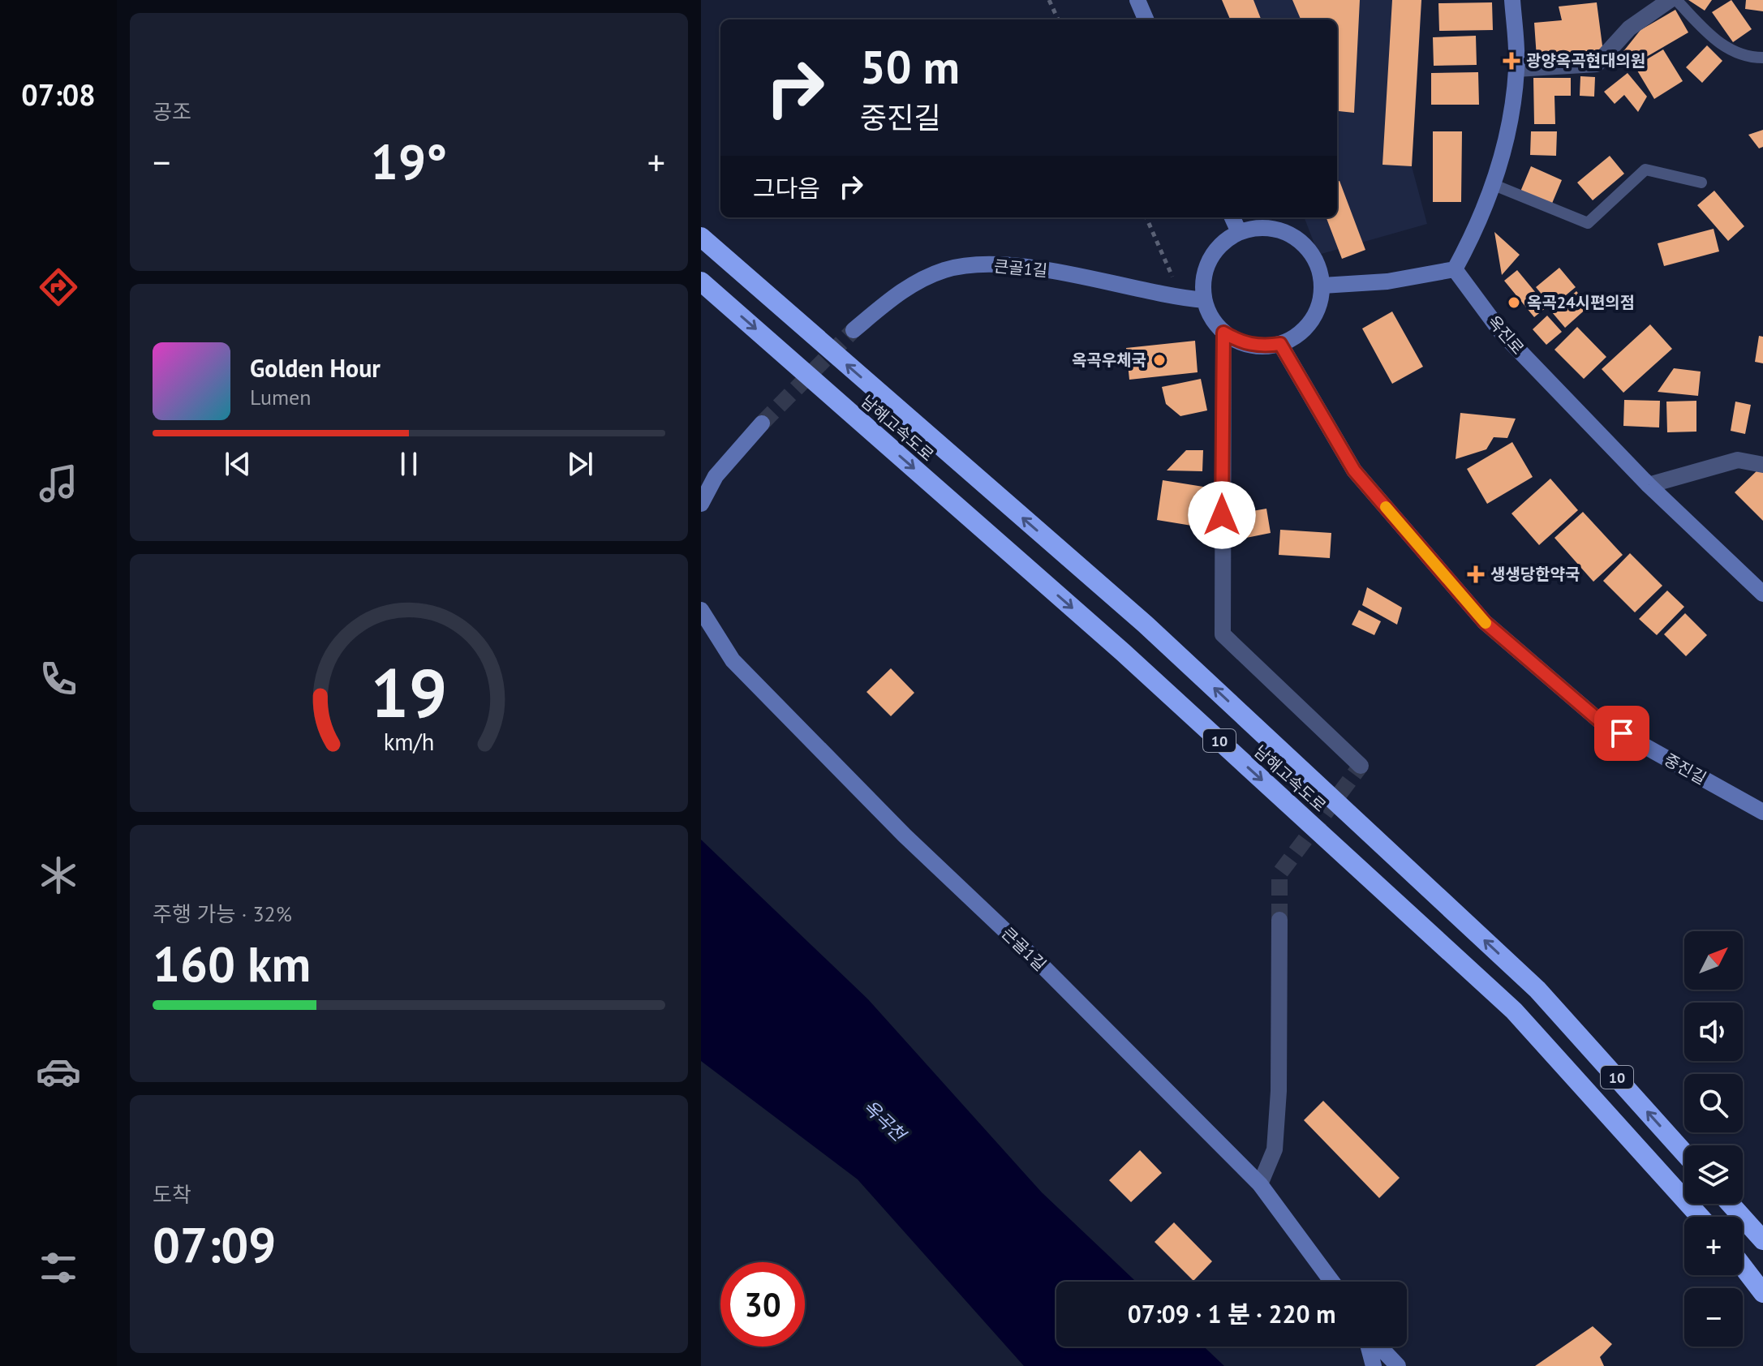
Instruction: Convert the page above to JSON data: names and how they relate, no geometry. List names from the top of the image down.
{
  "streets": {
    "highway": ["남해고속도로", "10"],
    "main road": ["큰골1길", "옥진로", "중진길"]
  },
  "crossings": [
    ["큰골1길", "중진길"]
  ],
  "water": ["옥곡천"],
  "places": {
    "health": ["광양옥곡현대의원", "생생당한약국"],
    "other": ["옥곡24시편의점", "옥곡우체국"]
  },
  "north": "top right",
  "page": {
    "tabs": "07:08",
    "tile": [
      "공조",
      ["주행 가능 · 32%", "160 km"],
      ["도착", "07:09"]
    ],
    "turn": ["50 m", "중진길"],
    "heat": ["−", "19°", "+"],
    "then": "그다음",
    "song": ["Golden Hour", "Lumen"],
    "map_buttons": ["+", "−"],
    "limit": "30",
    "trip": "07:09 · 1 분 · 220 m",
    "gauge": ["19", "km/h"]
  }
}
